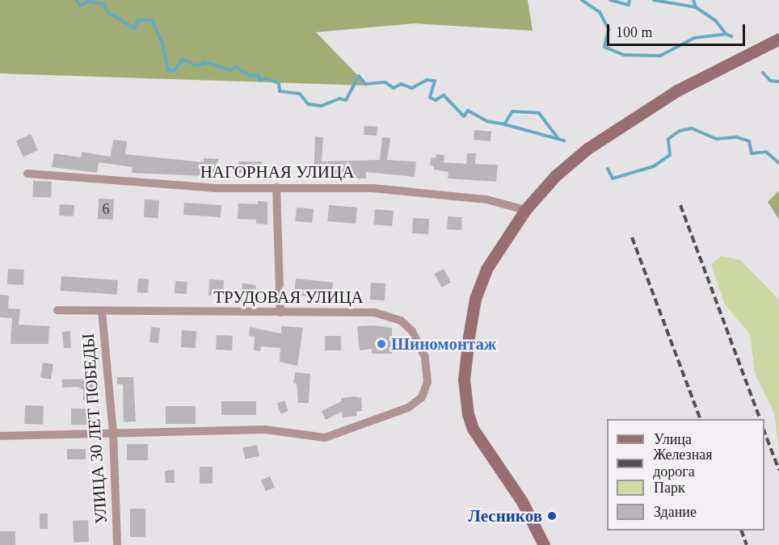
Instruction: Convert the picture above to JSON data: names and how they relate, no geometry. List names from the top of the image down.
{
  "streets": {
    "street": ["НАГОРНАЯ УЛИЦА", "ТРУДОВАЯ УЛИЦА", "УЛИЦА 30 ЛЕТ ПОБЕДЫ"]
  },
  "crossings": [
    ["ТРУДОВАЯ УЛИЦА", "УЛИЦА 30 ЛЕТ ПОБЕДЫ"]
  ],
  "places": ["Шиномонтаж", "Лесников"],
  "house_numbers": ["6"],
  "legend": [
    "Улица",
    "Железная дорога",
    "Парк",
    "Здание"
  ],
  "scale_bar": "100 m"
}
